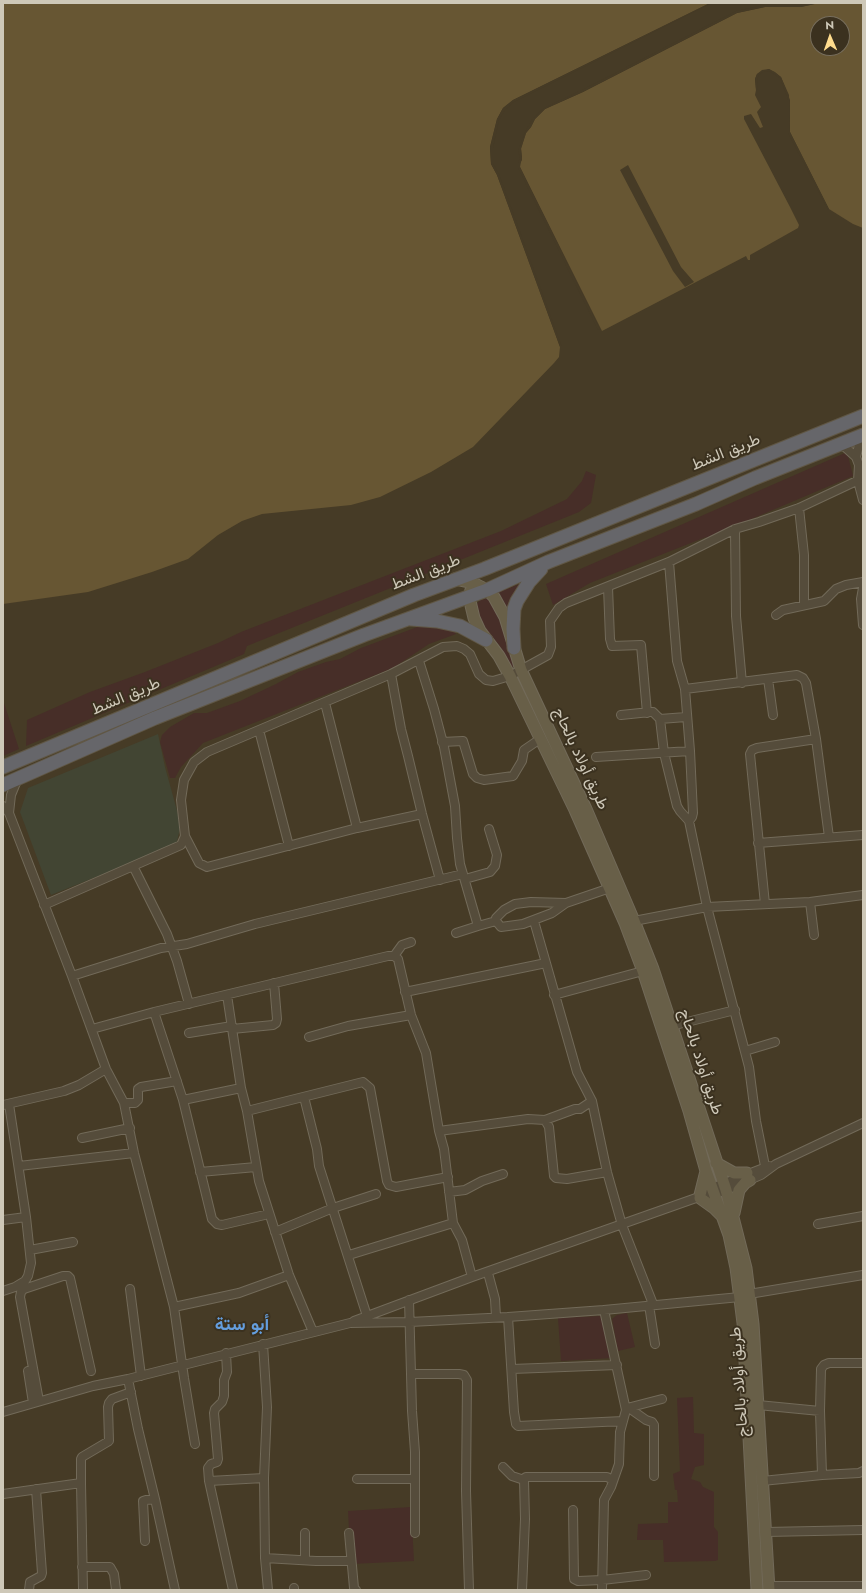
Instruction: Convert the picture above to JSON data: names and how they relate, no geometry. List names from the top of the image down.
{
  "streets": {
    "highway": ["طريق الشط"],
    "main road": ["طريق أولاد بالحاج"]
  },
  "crossings": [
    ["طريق الشط", "طريق أولاد بالحاج"]
  ],
  "districts": ["أبو ستة"],
  "north": "top"
}
